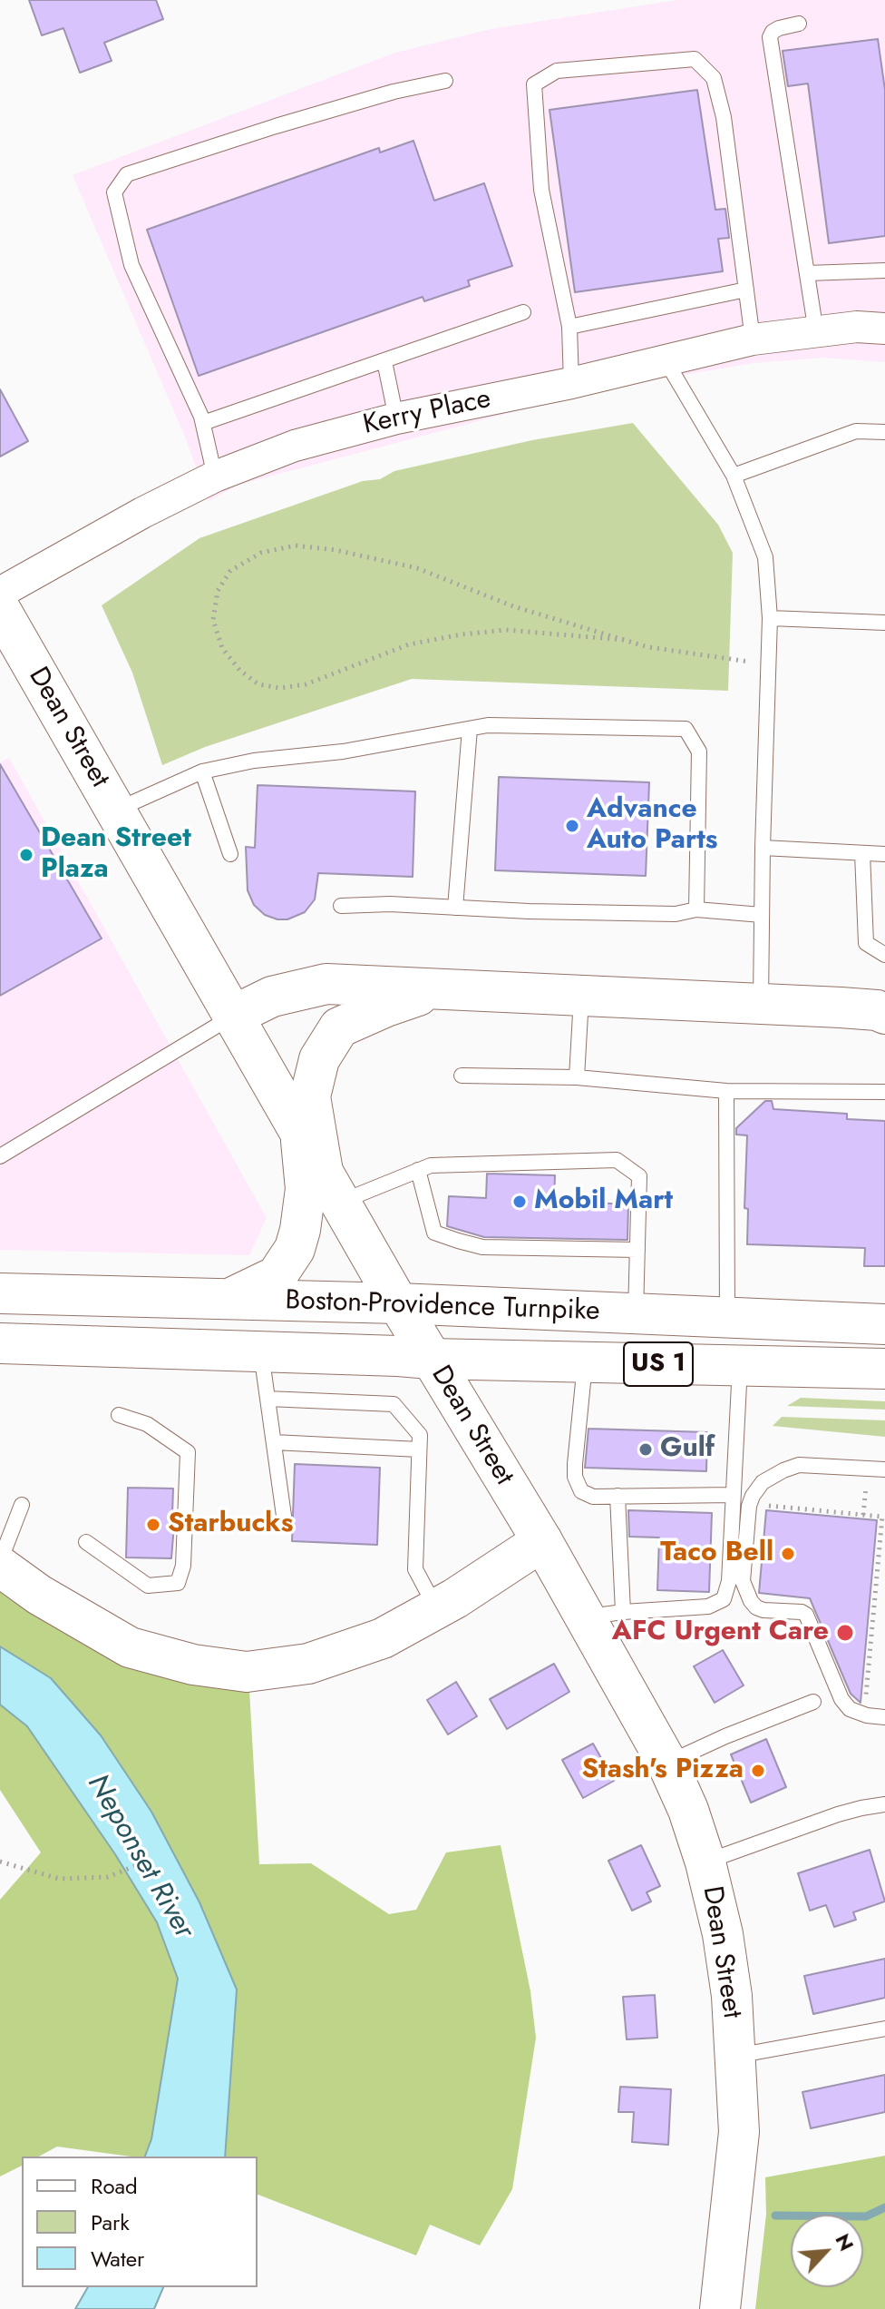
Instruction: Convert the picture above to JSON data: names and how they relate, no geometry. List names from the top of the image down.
{
  "streets": {
    "main road": ["Dean Street", "Boston-Providence Turnpike", "US 1"],
    "street": ["Kerry Place"]
  },
  "crossings": [
    ["Dean Street", "Boston-Providence Turnpike"]
  ],
  "water": ["Neponset River"],
  "places": [
    "Advance Auto Parts",
    "Dean Street Plaza",
    "Mobil Mart",
    "Gulf",
    "Starbucks",
    "Taco Bell",
    "AFC Urgent Care",
    "Stash's Pizza"
  ],
  "legend": ["Road", "Park", "Water"],
  "north": "top right"
}
